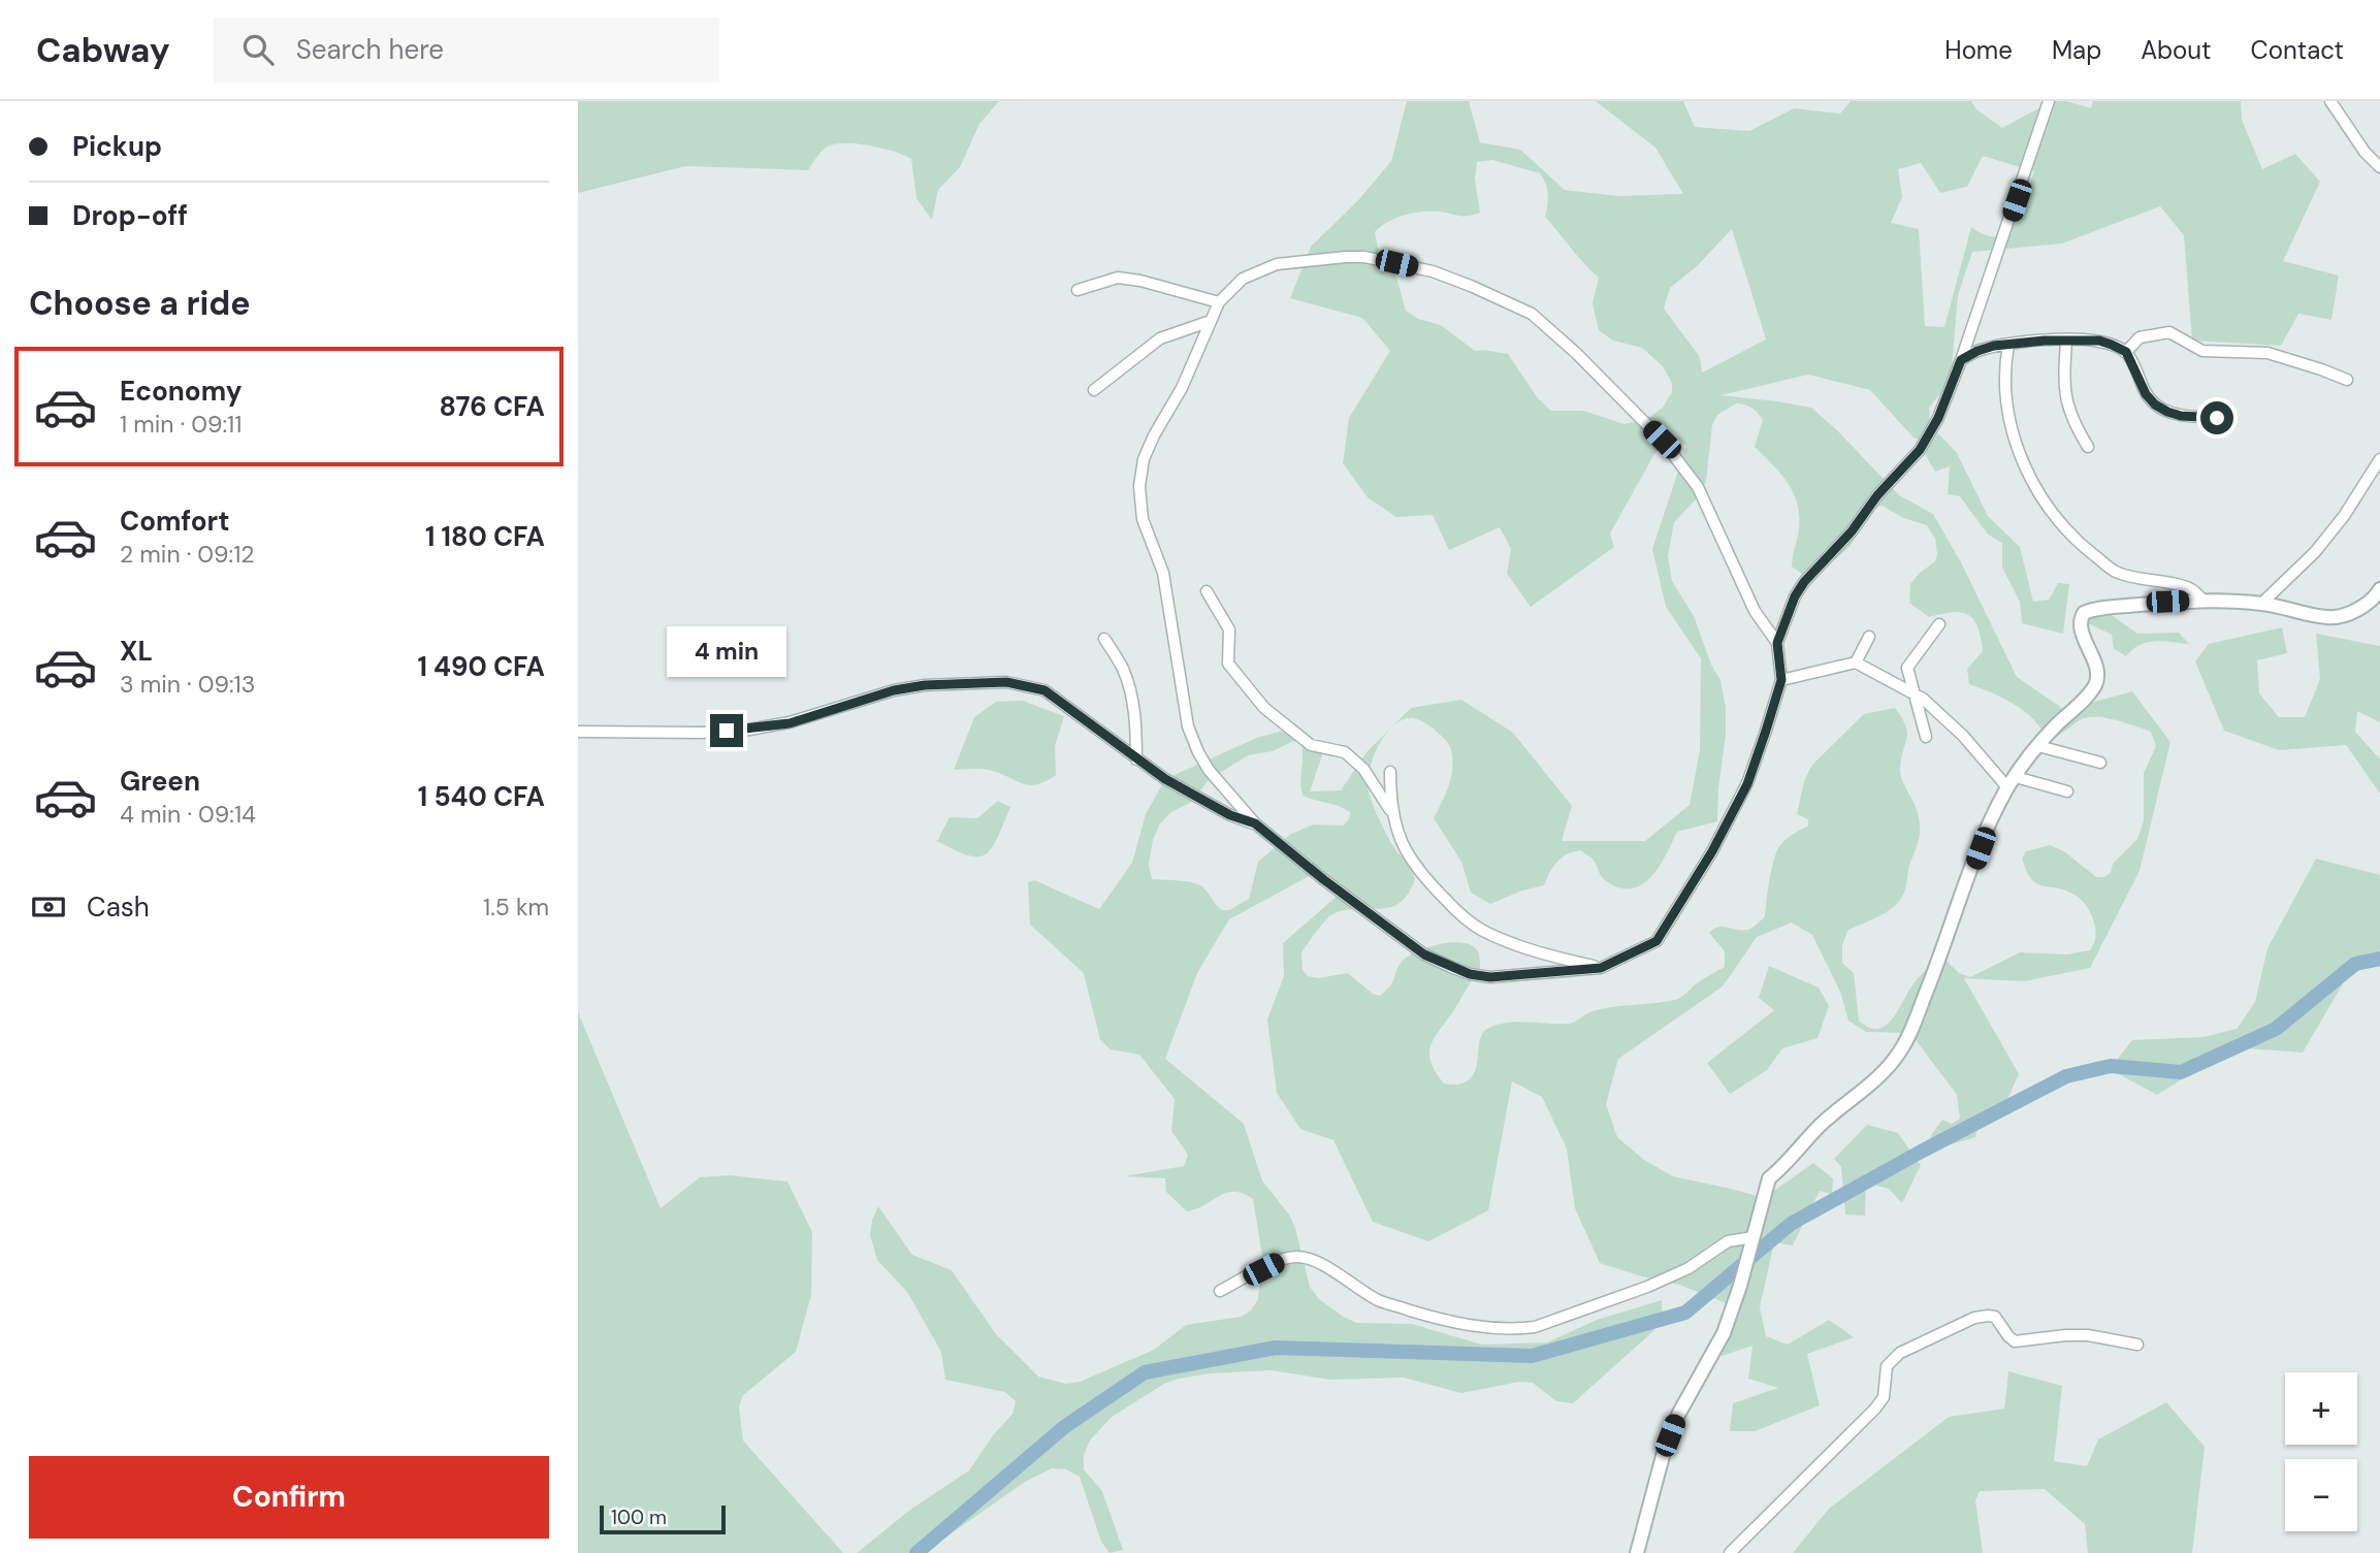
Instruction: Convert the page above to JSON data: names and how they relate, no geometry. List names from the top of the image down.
{
  "scale_bar": "100 m",
  "page": {
    "header": "Cabway",
    "search": "Search here",
    "nav": [
      "Home",
      "Map",
      "About",
      "Contact"
    ],
    "banner": ["Pickup", "Drop-off"],
    "heading": "Choose a ride",
    "list": [
      {
        "name": "Economy",
        "note": "1 min · 09:11",
        "value": "876 CFA"
      },
      {
        "name": "Comfort",
        "note": "2 min · 09:12",
        "value": "1 180 CFA"
      },
      {
        "name": "XL",
        "note": "3 min · 09:13",
        "value": "1 490 CFA"
      },
      {
        "name": "Green",
        "note": "4 min · 09:14",
        "value": "1 540 CFA"
      }
    ],
    "bubble": "4 min",
    "pay": ["Cash", "1.5 km"],
    "map_buttons": ["+", "−"],
    "buttons": "Confirm",
    "scale": "100 m"
  }
}
